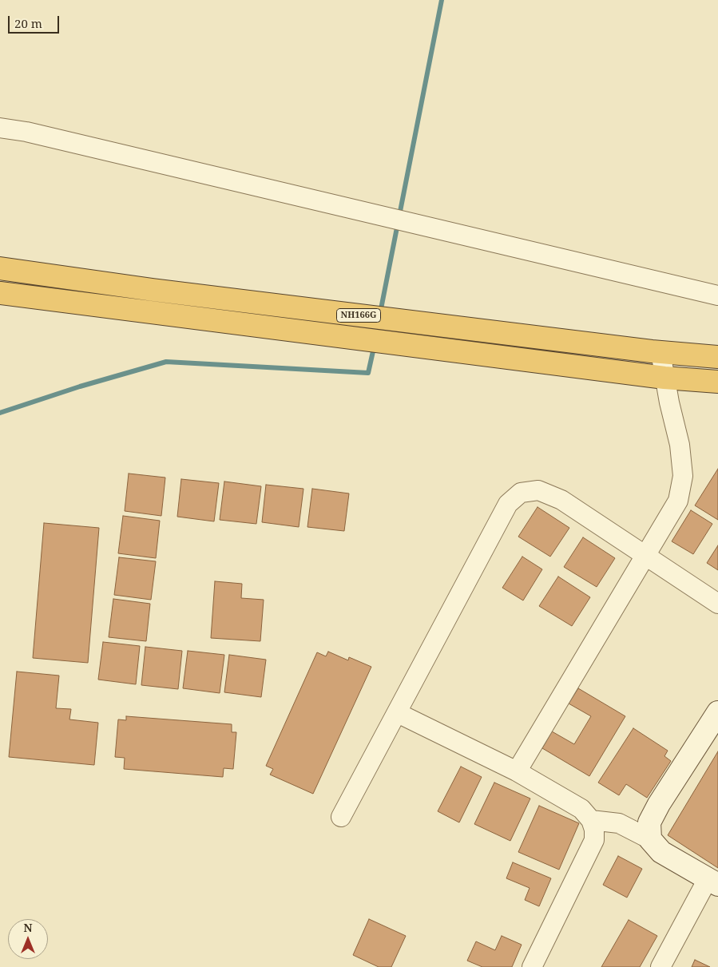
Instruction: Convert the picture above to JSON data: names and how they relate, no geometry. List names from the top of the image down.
{
  "streets": {
    "highway": ["NH166G"]
  },
  "scale_bar": "20 m",
  "north": "top"
}
